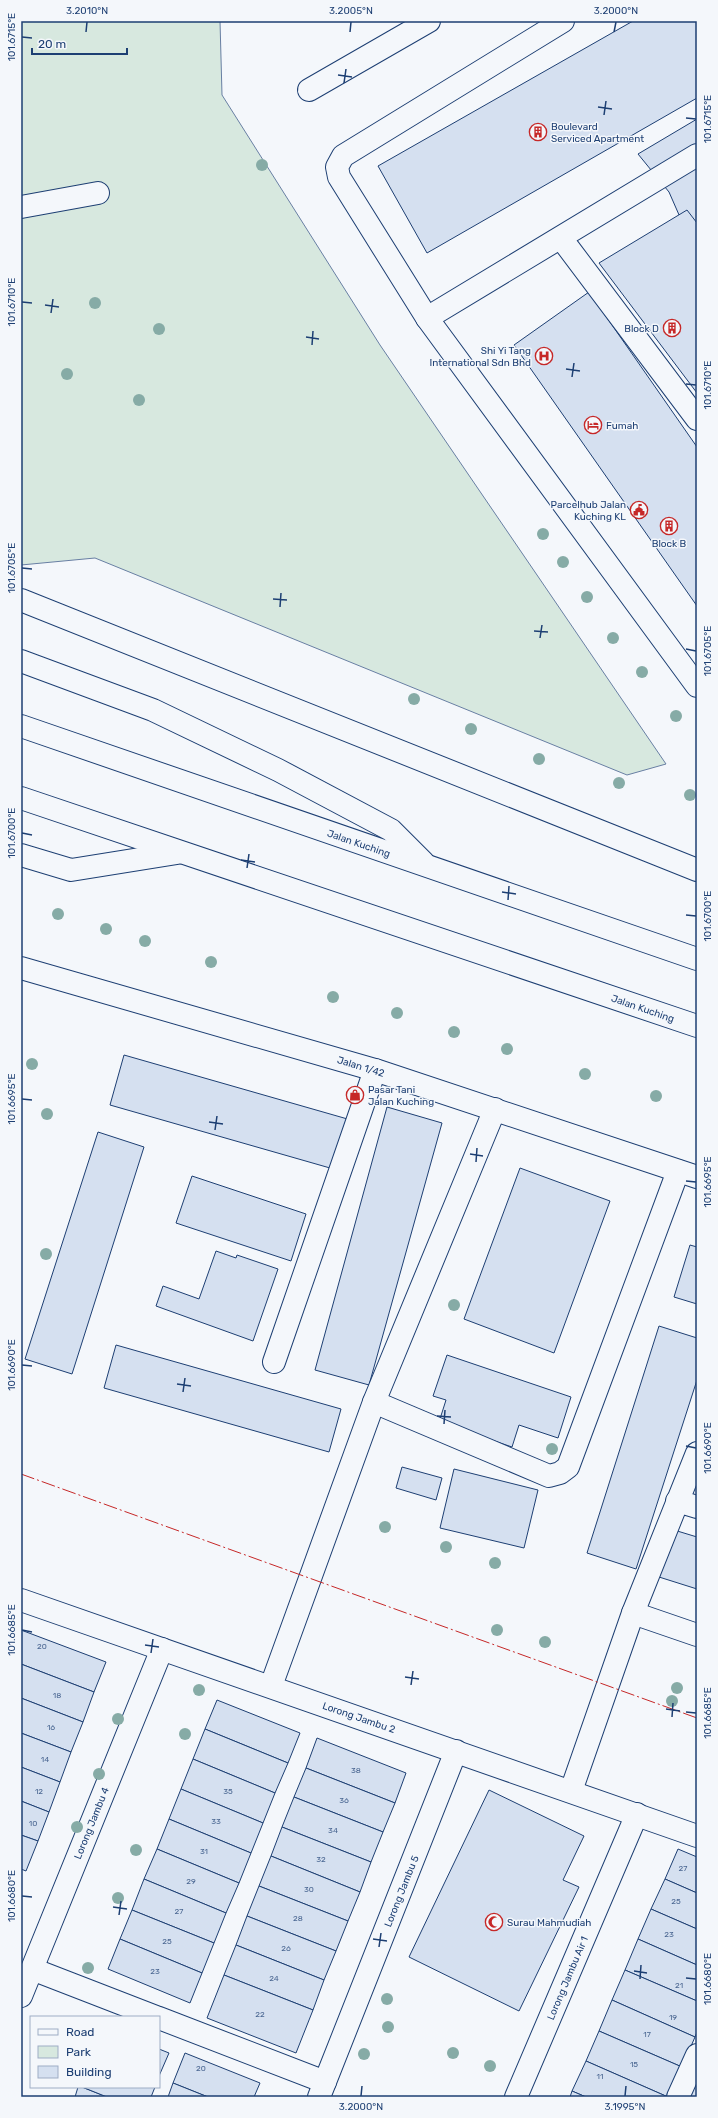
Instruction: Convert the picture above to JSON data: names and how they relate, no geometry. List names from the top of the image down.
{
  "streets": {
    "main road": [
      "Jalan Kuching",
      "Jalan 1/42",
      "Lorong Jambu 2",
      "Lorong Jambu 4",
      "Lorong Jambu 5",
      "Lorong Jambu Air 1"
    ]
  },
  "crossings": [
    ["Lorong Jambu 2", "Lorong Jambu 4"],
    ["Lorong Jambu 2", "Lorong Jambu 5"],
    ["Lorong Jambu 2", "Lorong Jambu Air 1"]
  ],
  "places": {
    "building": ["Boulevard Serviced Apartment", "Block D", "Block B"],
    "hospital": ["Shi Yi Tang International Sdn Bhd"],
    "hotel": ["Fumah"],
    "public building": ["Parcelhub Jalan Kuching KL"],
    "shop": ["Pasar Tani Jalan Kuching"],
    "mosque": ["Surau Mahmudiah"]
  },
  "house_numbers": [
    "20",
    "18",
    "16",
    "14",
    "38",
    "12",
    "35",
    "36",
    "33",
    "10",
    "34",
    "31",
    "32",
    "27",
    "29",
    "30",
    "25",
    "27",
    "28",
    "23",
    "25",
    "26",
    "23",
    "24",
    "21",
    "22",
    "19",
    "17",
    "15",
    "20",
    "11"
  ],
  "legend": ["Road", "Park", "Building"],
  "scale_bar": "20 m",
  "coordinates": [
    "3.2010°N",
    "3.2005°N",
    "3.2000°N",
    "101.6715°E",
    "101.6710°E",
    "101.6705°E",
    "101.6700°E",
    "101.6695°E",
    "101.6690°E",
    "101.6685°E",
    "101.6680°E",
    "3.1995°N"
  ]
}
